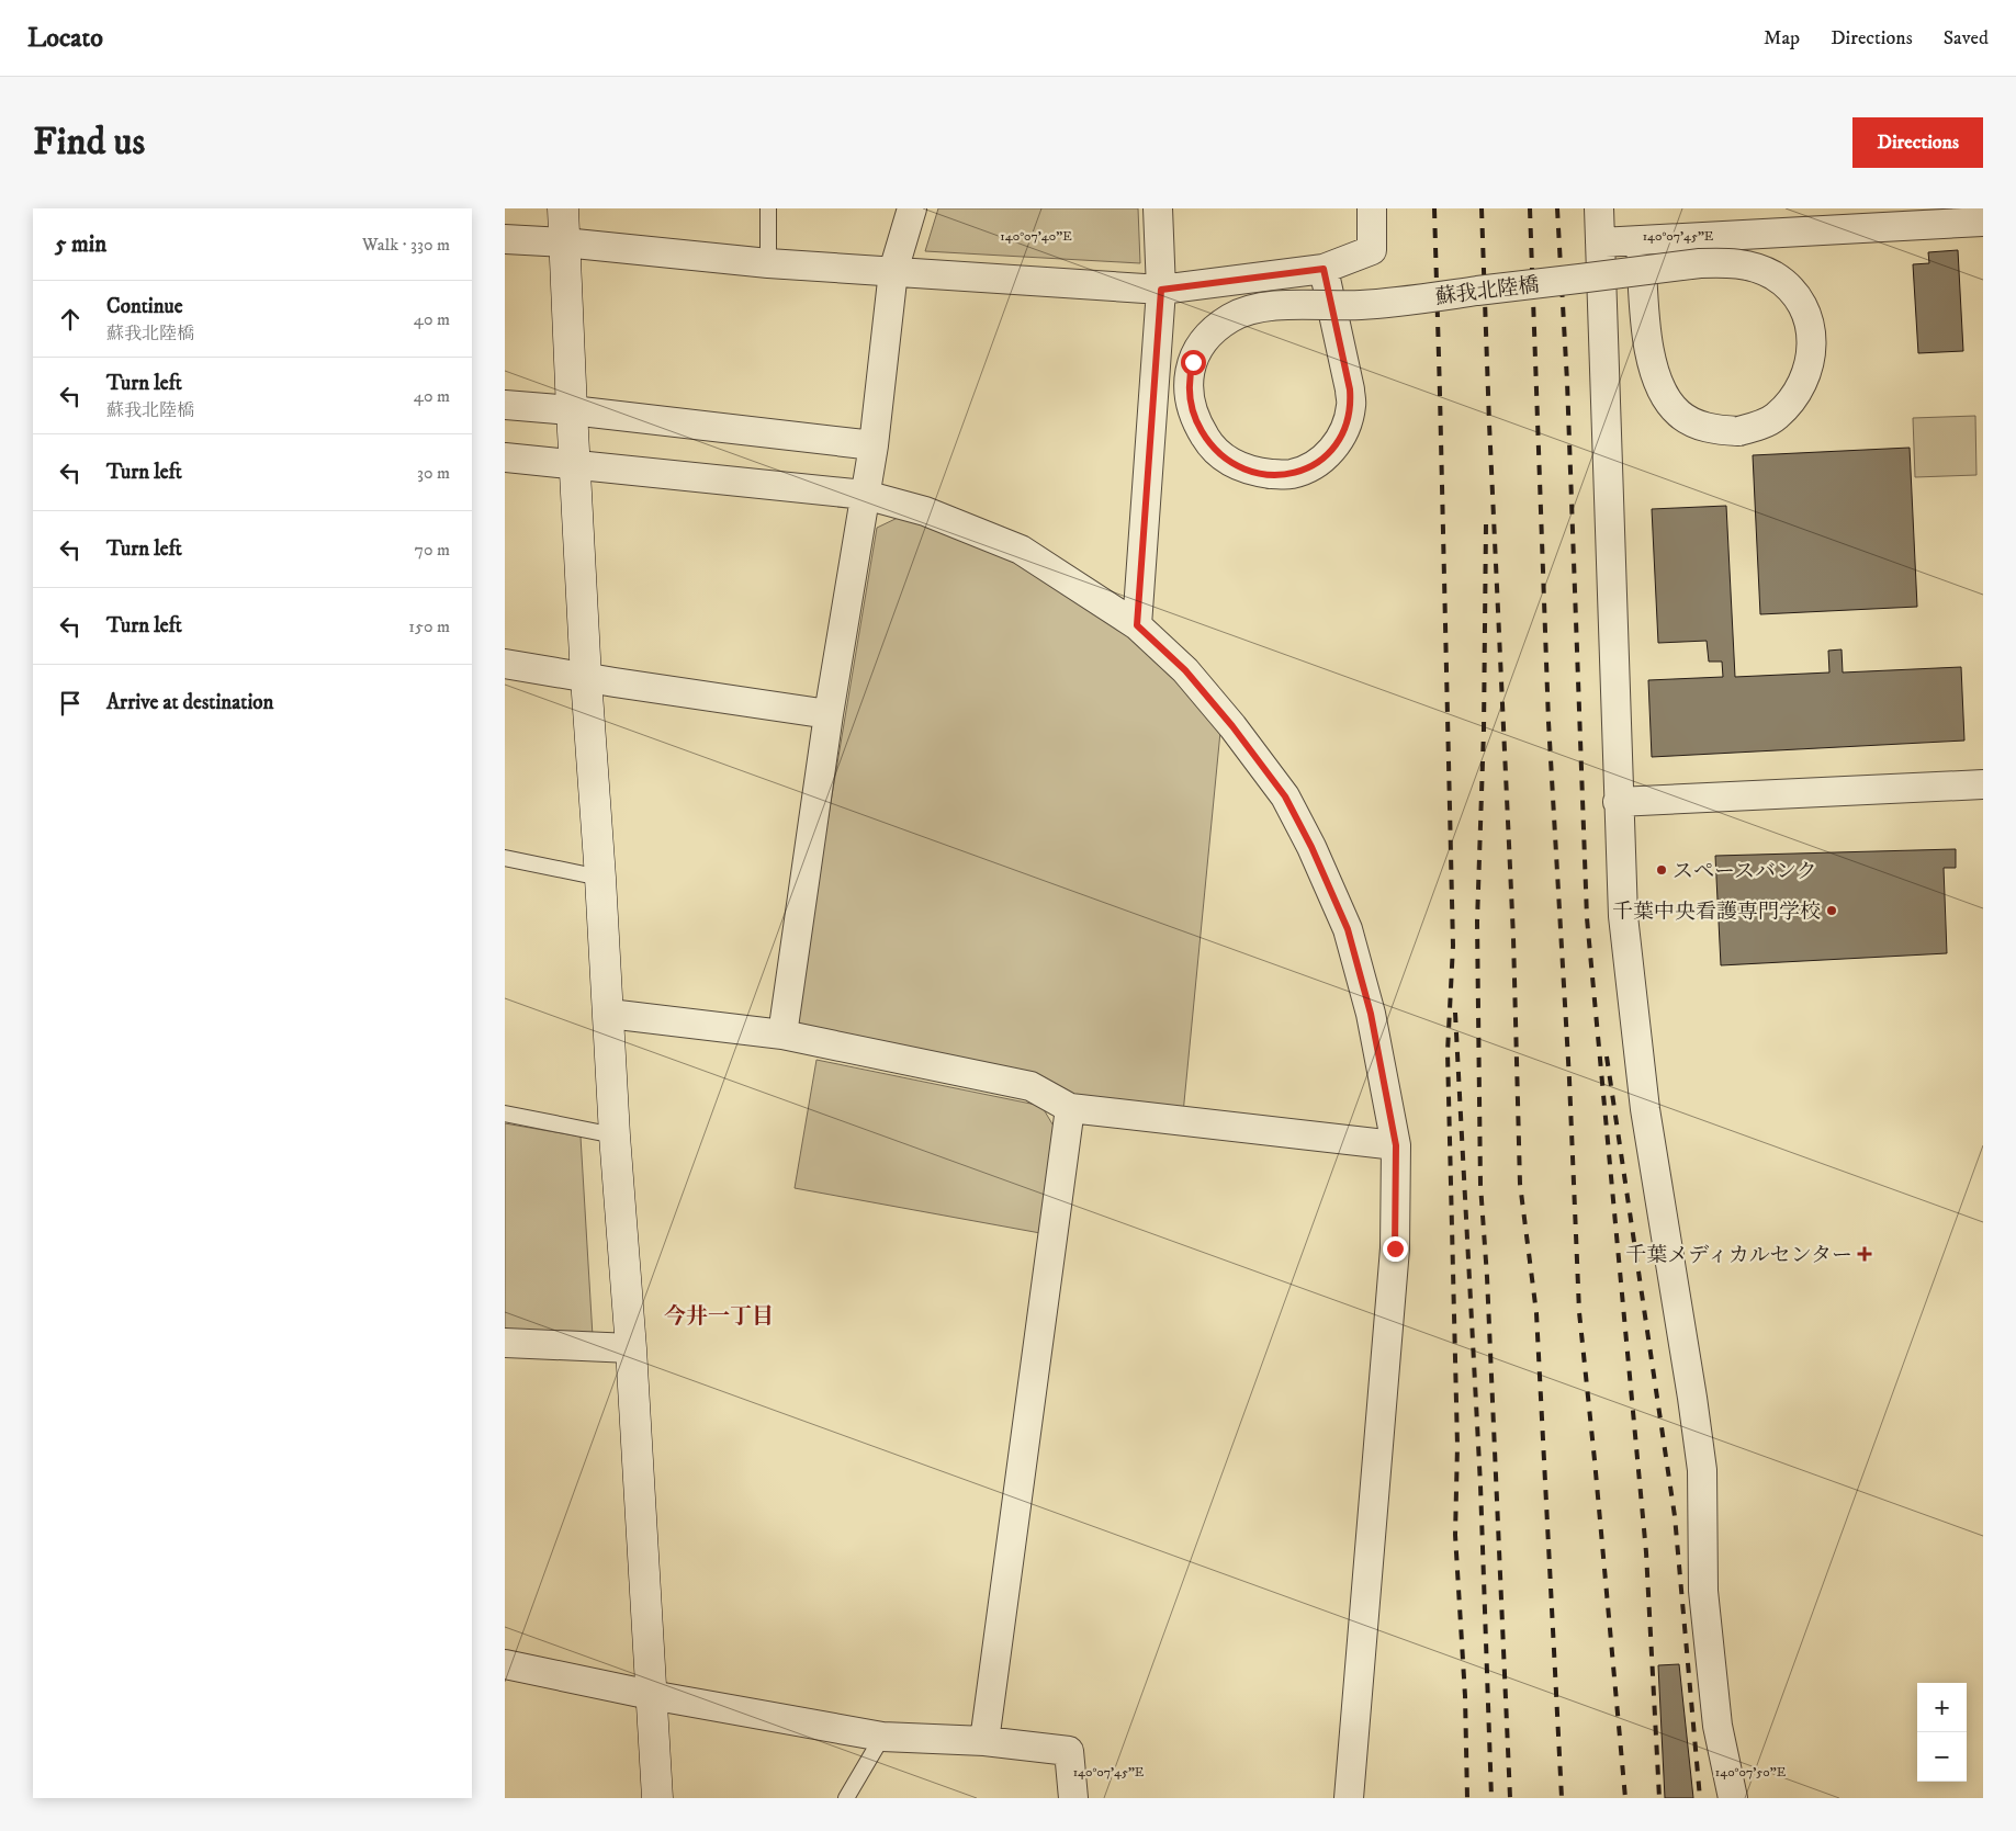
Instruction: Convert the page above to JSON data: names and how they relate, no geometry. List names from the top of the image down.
{
  "streets": {
    "street": ["蘇我北陸橋"]
  },
  "districts": ["今井一丁目"],
  "places": {
    "other": ["スペースバンク", "千葉中央看護専門学校"],
    "health": ["千葉メディカルセンター"]
  },
  "page": {
    "header": "Locato",
    "nav": ["Map", "Directions", "Saved"],
    "buttons": "Directions",
    "title": "Find us",
    "heading": ["5 min", "Walk · 330 m"],
    "list": [
      ["Continue", "蘇我北陸橋", "40 m"],
      ["Turn left", "蘇我北陸橋", "40 m"],
      ["Turn left", "30 m"],
      ["Turn left", "70 m"],
      ["Turn left", "150 m"],
      "Arrive at destination"
    ],
    "map_buttons": ["+", "−"]
  },
  "coordinates": ["140°07'40\"E", "140°07'45\"E", "140°07'50\"E"]
}
